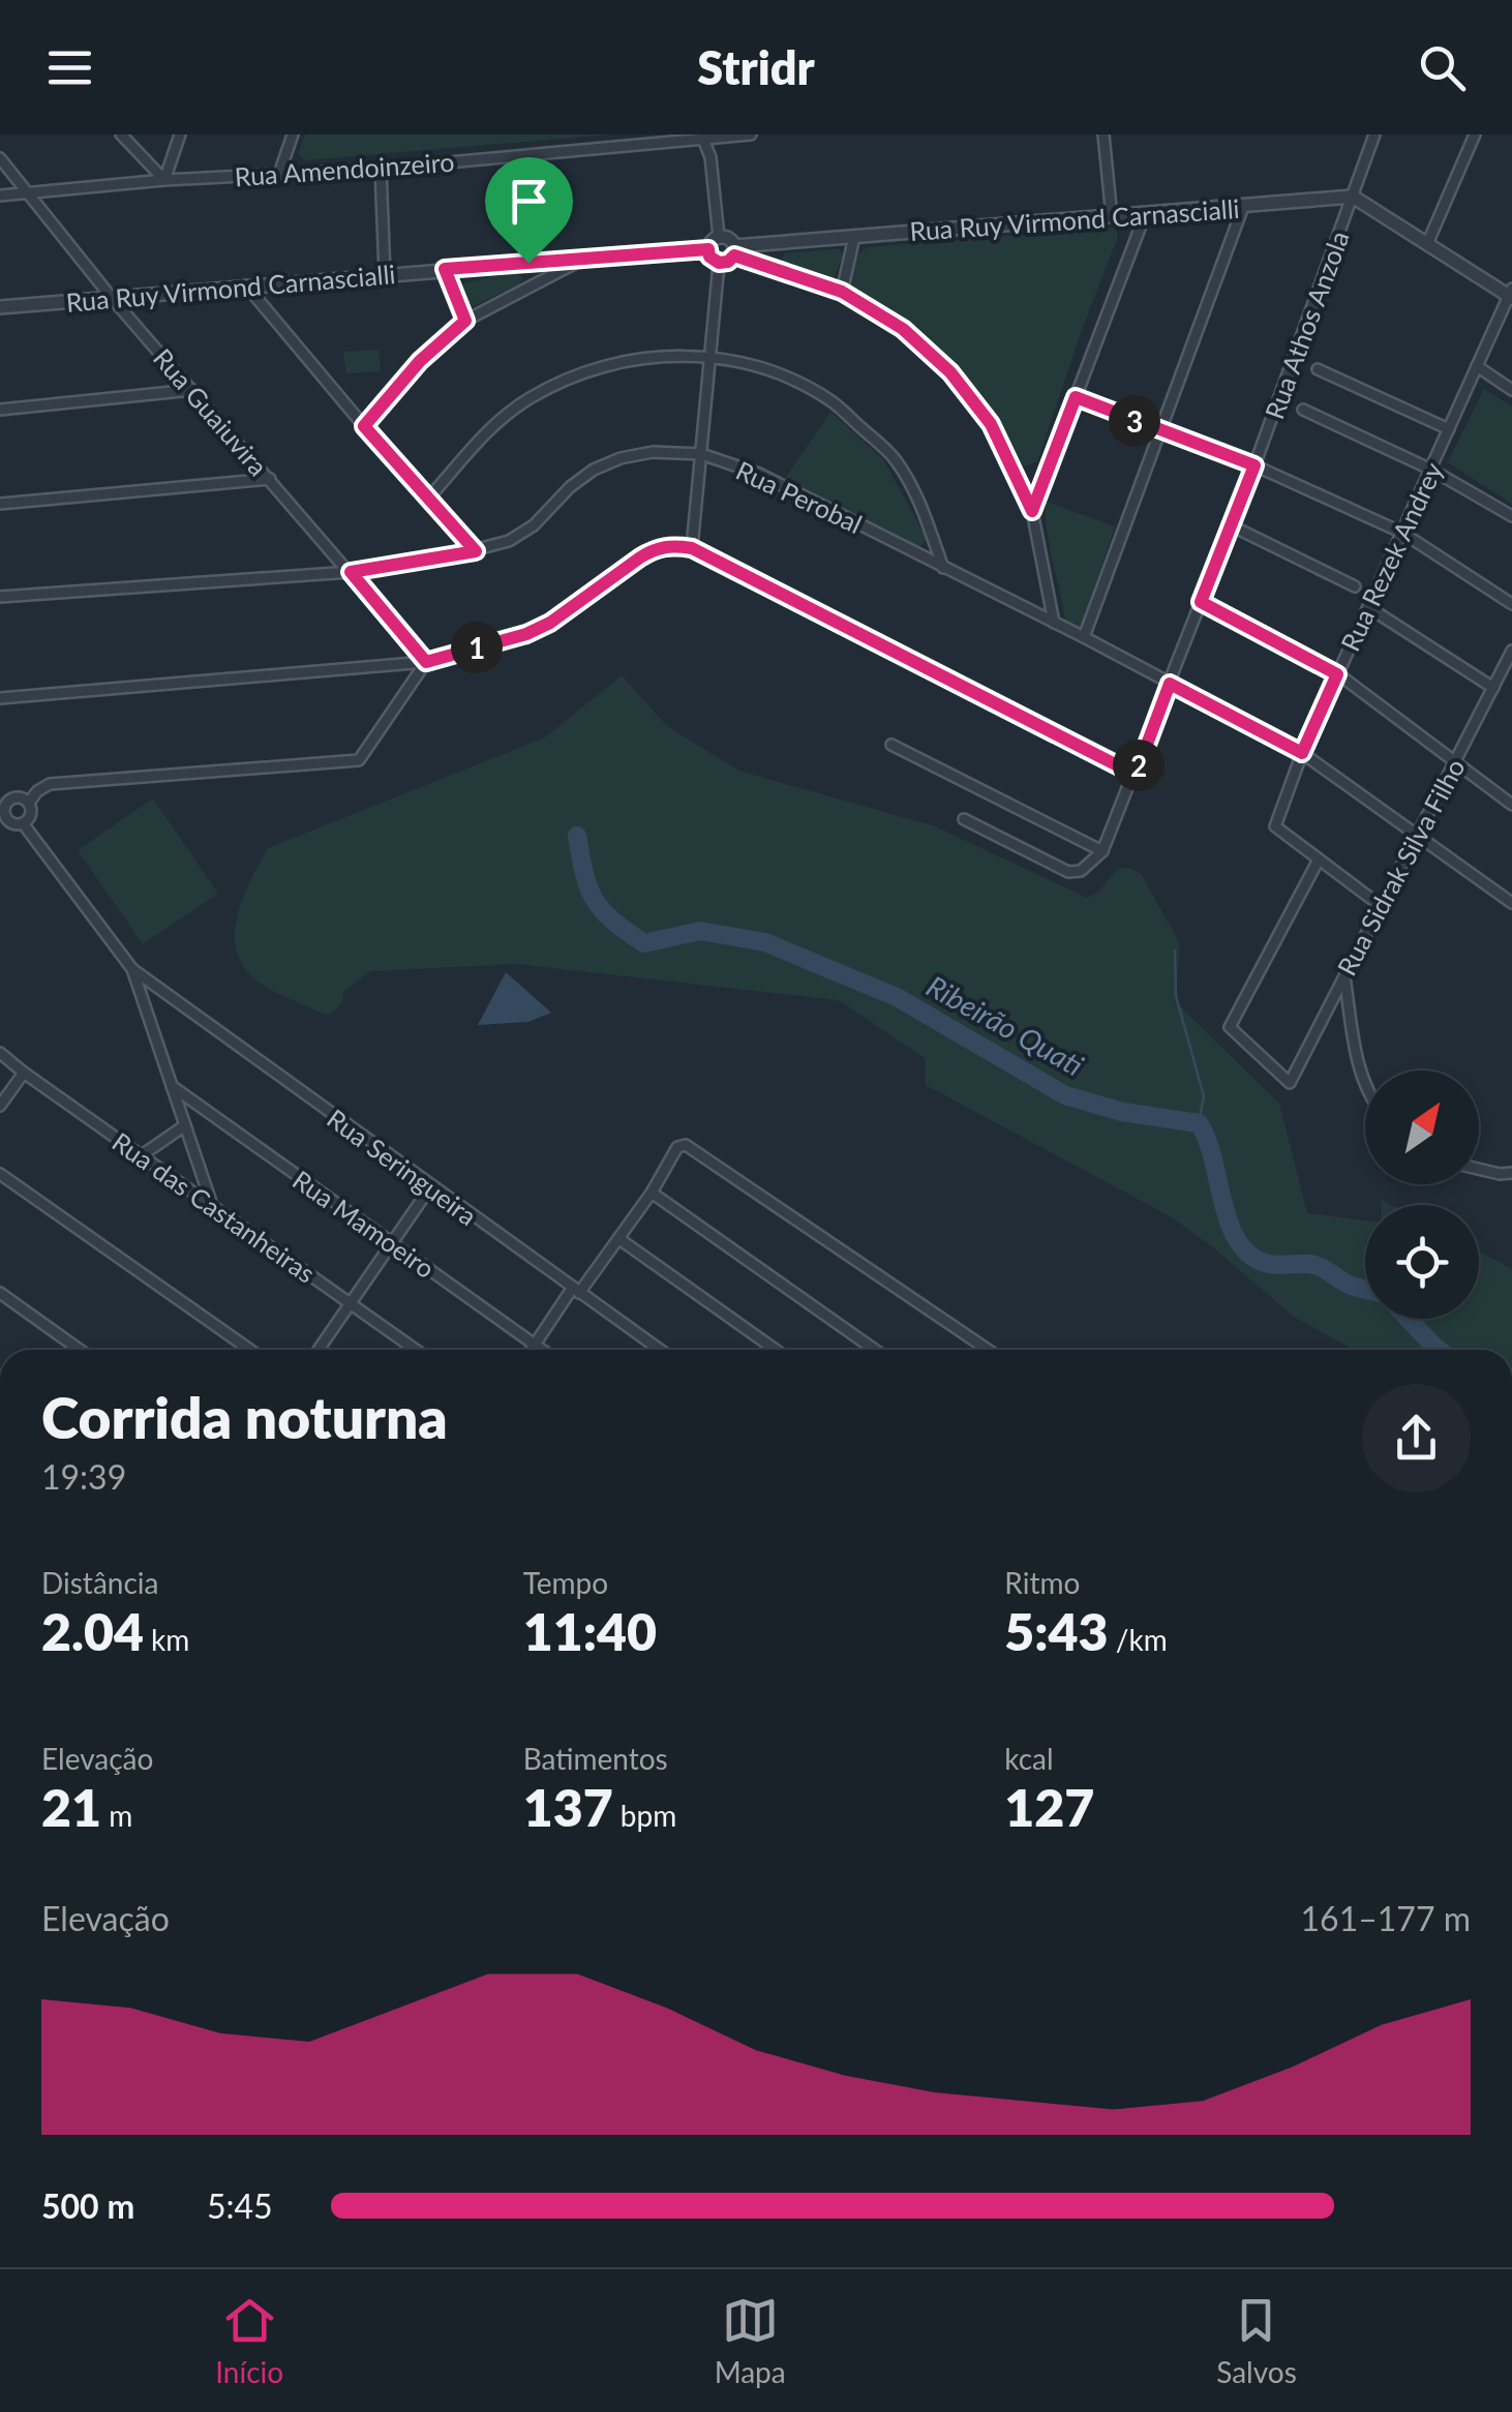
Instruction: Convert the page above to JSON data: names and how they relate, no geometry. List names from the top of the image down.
{
  "streets": {
    "street": [
      "Rua Amendoinzeiro",
      "Rua Ruy Virmond Carnascialli",
      "Rua Athos Anzola",
      "Rua Guaiuvira",
      "Rua Perobal",
      "Rua Rezek Andrey",
      "Rua Sidrak Silva Filho",
      "Rua Seringueira",
      "Rua das Castanheiras",
      "Rua Mamoeiro"
    ]
  },
  "crossings": [
    ["Rua Amendoinzeiro", "Rua Guaiuvira"],
    ["Rua Ruy Virmond Carnascialli", "Rua Athos Anzola"],
    ["Rua Ruy Virmond Carnascialli", "Rua Guaiuvira"],
    ["Rua Athos Anzola", "Rua Perobal"],
    ["Rua Guaiuvira", "Rua Perobal"],
    ["Rua Perobal", "Rua Rezek Andrey"],
    ["Rua Perobal", "Rua Sidrak Silva Filho"],
    ["Rua Rezek Andrey", "Rua Sidrak Silva Filho"]
  ],
  "water": ["Ribeirão Quati"],
  "north": "top right",
  "page": {
    "header": "Stridr",
    "pins": ["3", "1", "2"],
    "heading": ["Corrida noturna", "19:39"],
    "stats": [
      ["Distância", "2.04 km"],
      ["Tempo", "11:40"],
      ["Ritmo", "5:43 /km"],
      ["Elevação", "21 m"],
      ["Batimentos", "137 bpm"],
      ["kcal", "127"]
    ],
    "chart": ["Elevação", "161–177 m"],
    "list": [
      {
        "name": "500 m",
        "note": "5:45"
      }
    ],
    "tabs": ["Início", "Mapa", "Salvos"]
  }
}
